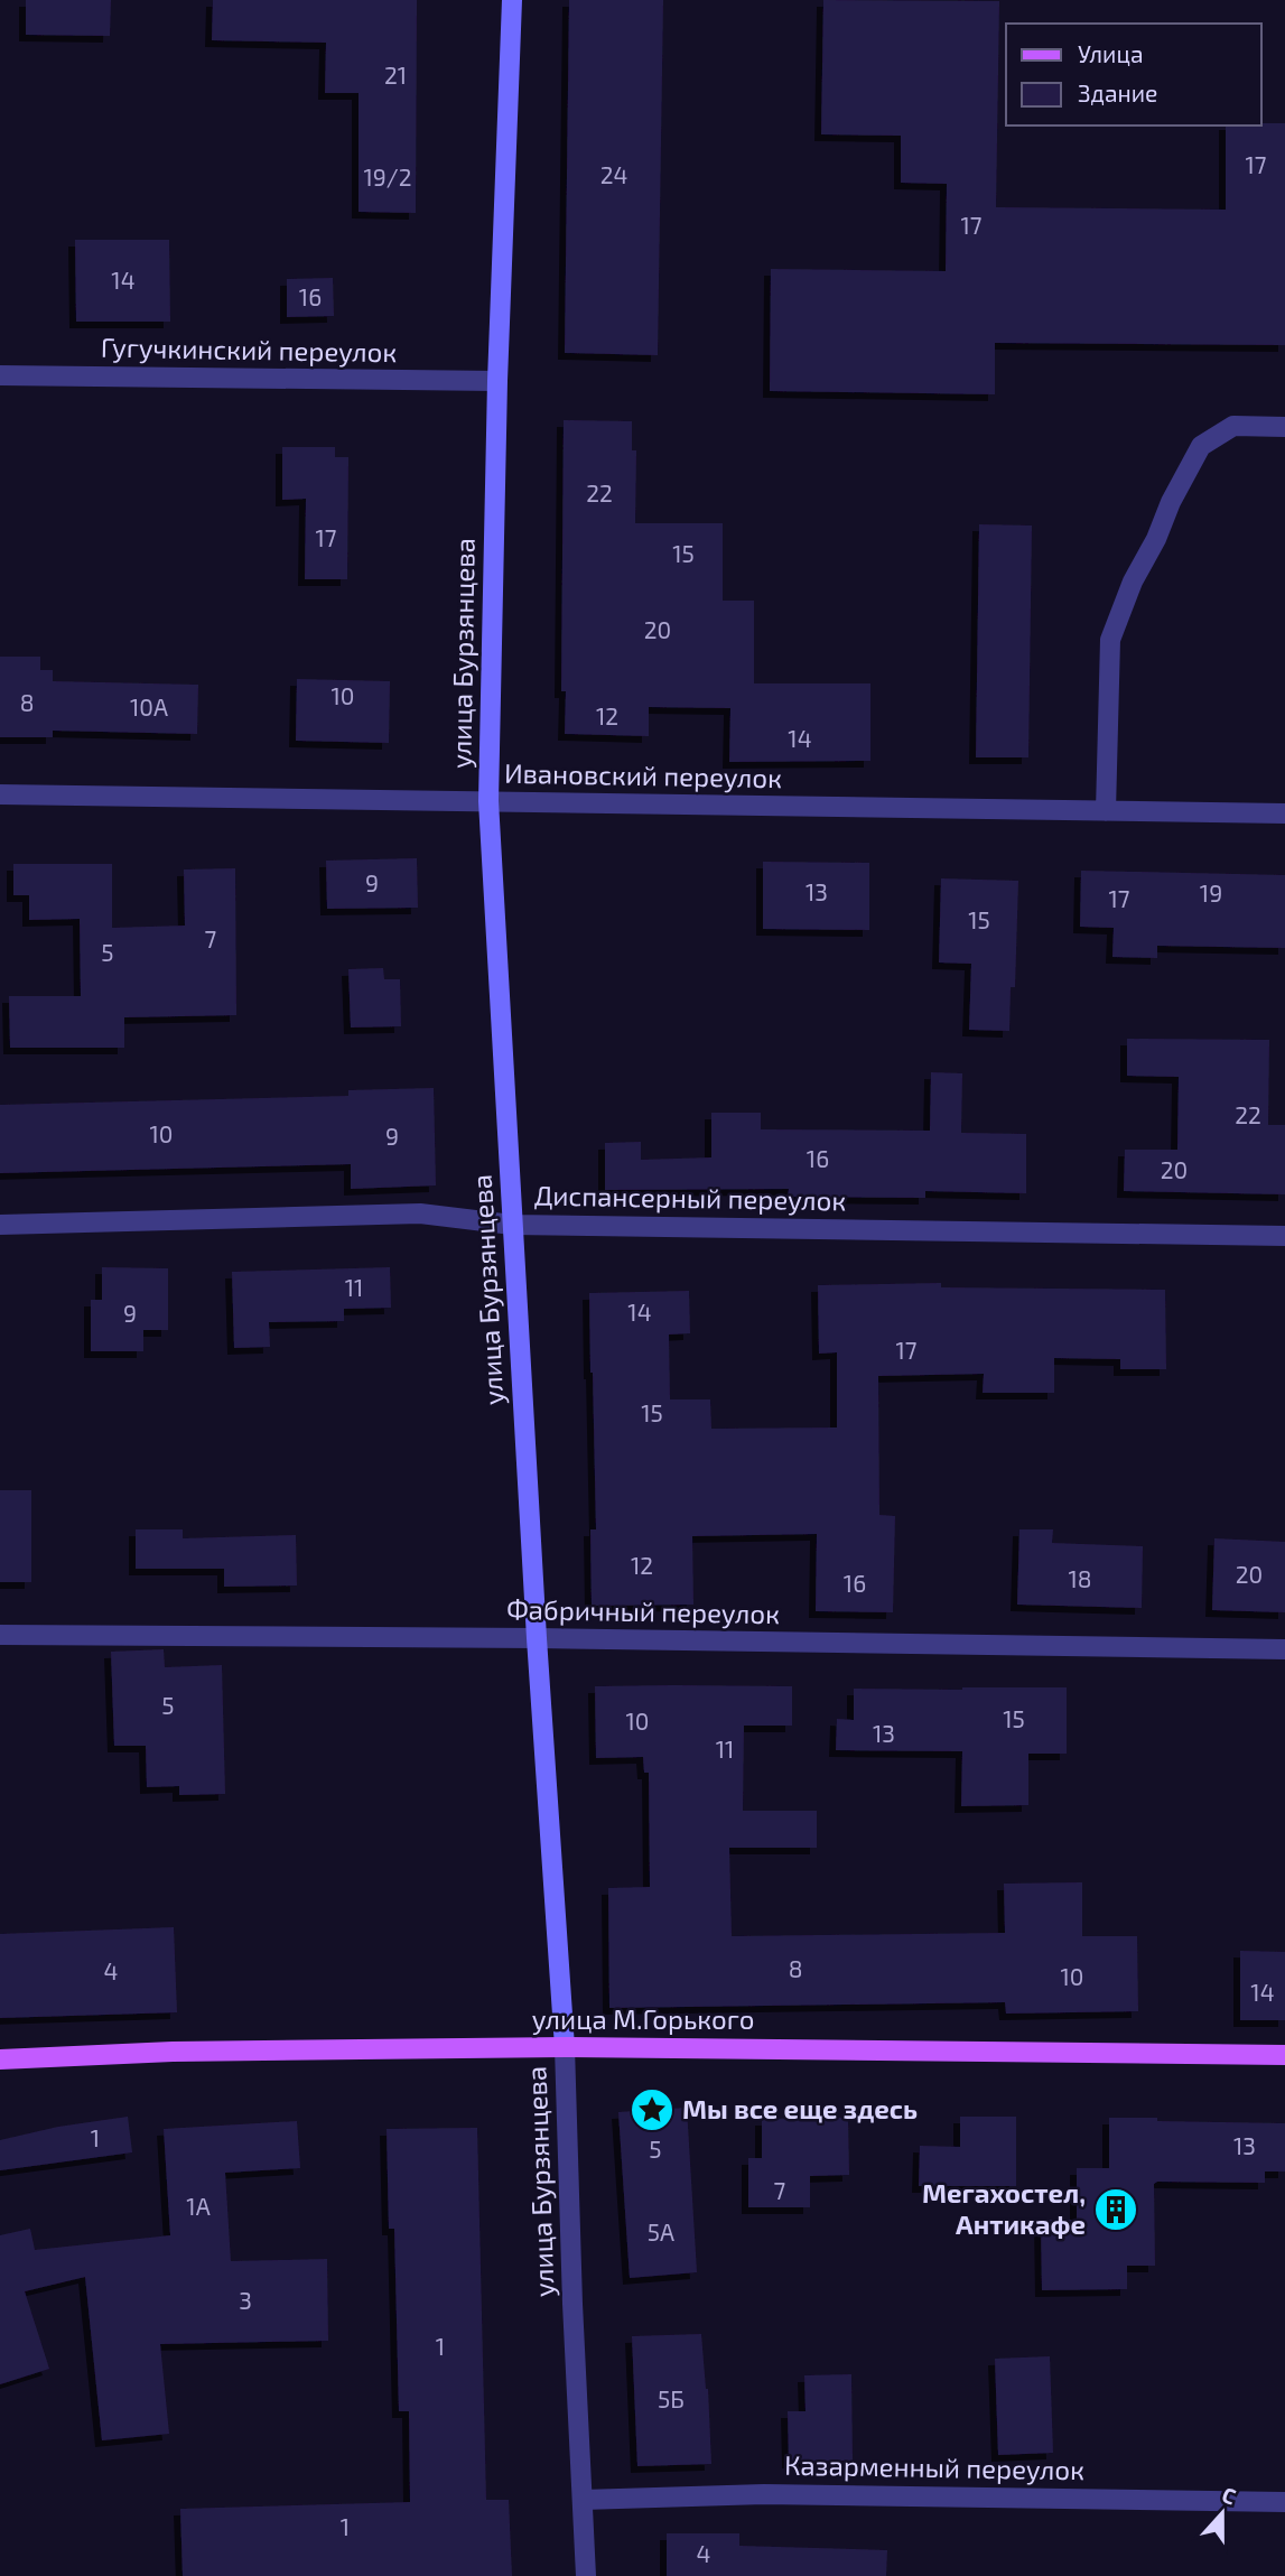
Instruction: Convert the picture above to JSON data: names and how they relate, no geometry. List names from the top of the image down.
{
  "streets": {
    "main road": ["улица М.Горького"],
    "street": [
      "Гугучкинский переулок",
      "улица Бурзянцева",
      "Ивановский переулок",
      "Диспансерный переулок",
      "Фабричный переулок",
      "Казарменный переулок"
    ]
  },
  "crossings": [
    ["Гугучкинский переулок", "улица Бурзянцева"],
    ["улица Бурзянцева", "Ивановский переулок"],
    ["улица Бурзянцева", "Диспансерный переулок"],
    ["улица Бурзянцева", "Фабричный переулок"],
    ["улица Бурзянцева", "улица М.Горького"],
    ["улица Бурзянцева", "Казарменный переулок"]
  ],
  "places": {
    "place": ["Мы все еще здесь"],
    "building": ["Мегахостел, Антикафе"]
  },
  "house_numbers": [
    "21",
    "17",
    "24",
    "19/2",
    "17",
    "14",
    "16",
    "22",
    "17",
    "15",
    "20",
    "10",
    "8",
    "10А",
    "12",
    "14",
    "9",
    "13",
    "19",
    "17",
    "15",
    "7",
    "5",
    "22",
    "10",
    "9",
    "16",
    "20",
    "11",
    "14",
    "9",
    "17",
    "15",
    "12",
    "20",
    "18",
    "16",
    "5",
    "15",
    "10",
    "13",
    "11",
    "8",
    "4",
    "10",
    "14",
    "1",
    "13",
    "5",
    "7",
    "1А",
    "5А",
    "3",
    "1",
    "5Б",
    "1",
    "4"
  ],
  "legend": ["Улица", "Здание"],
  "north": "top"
}
